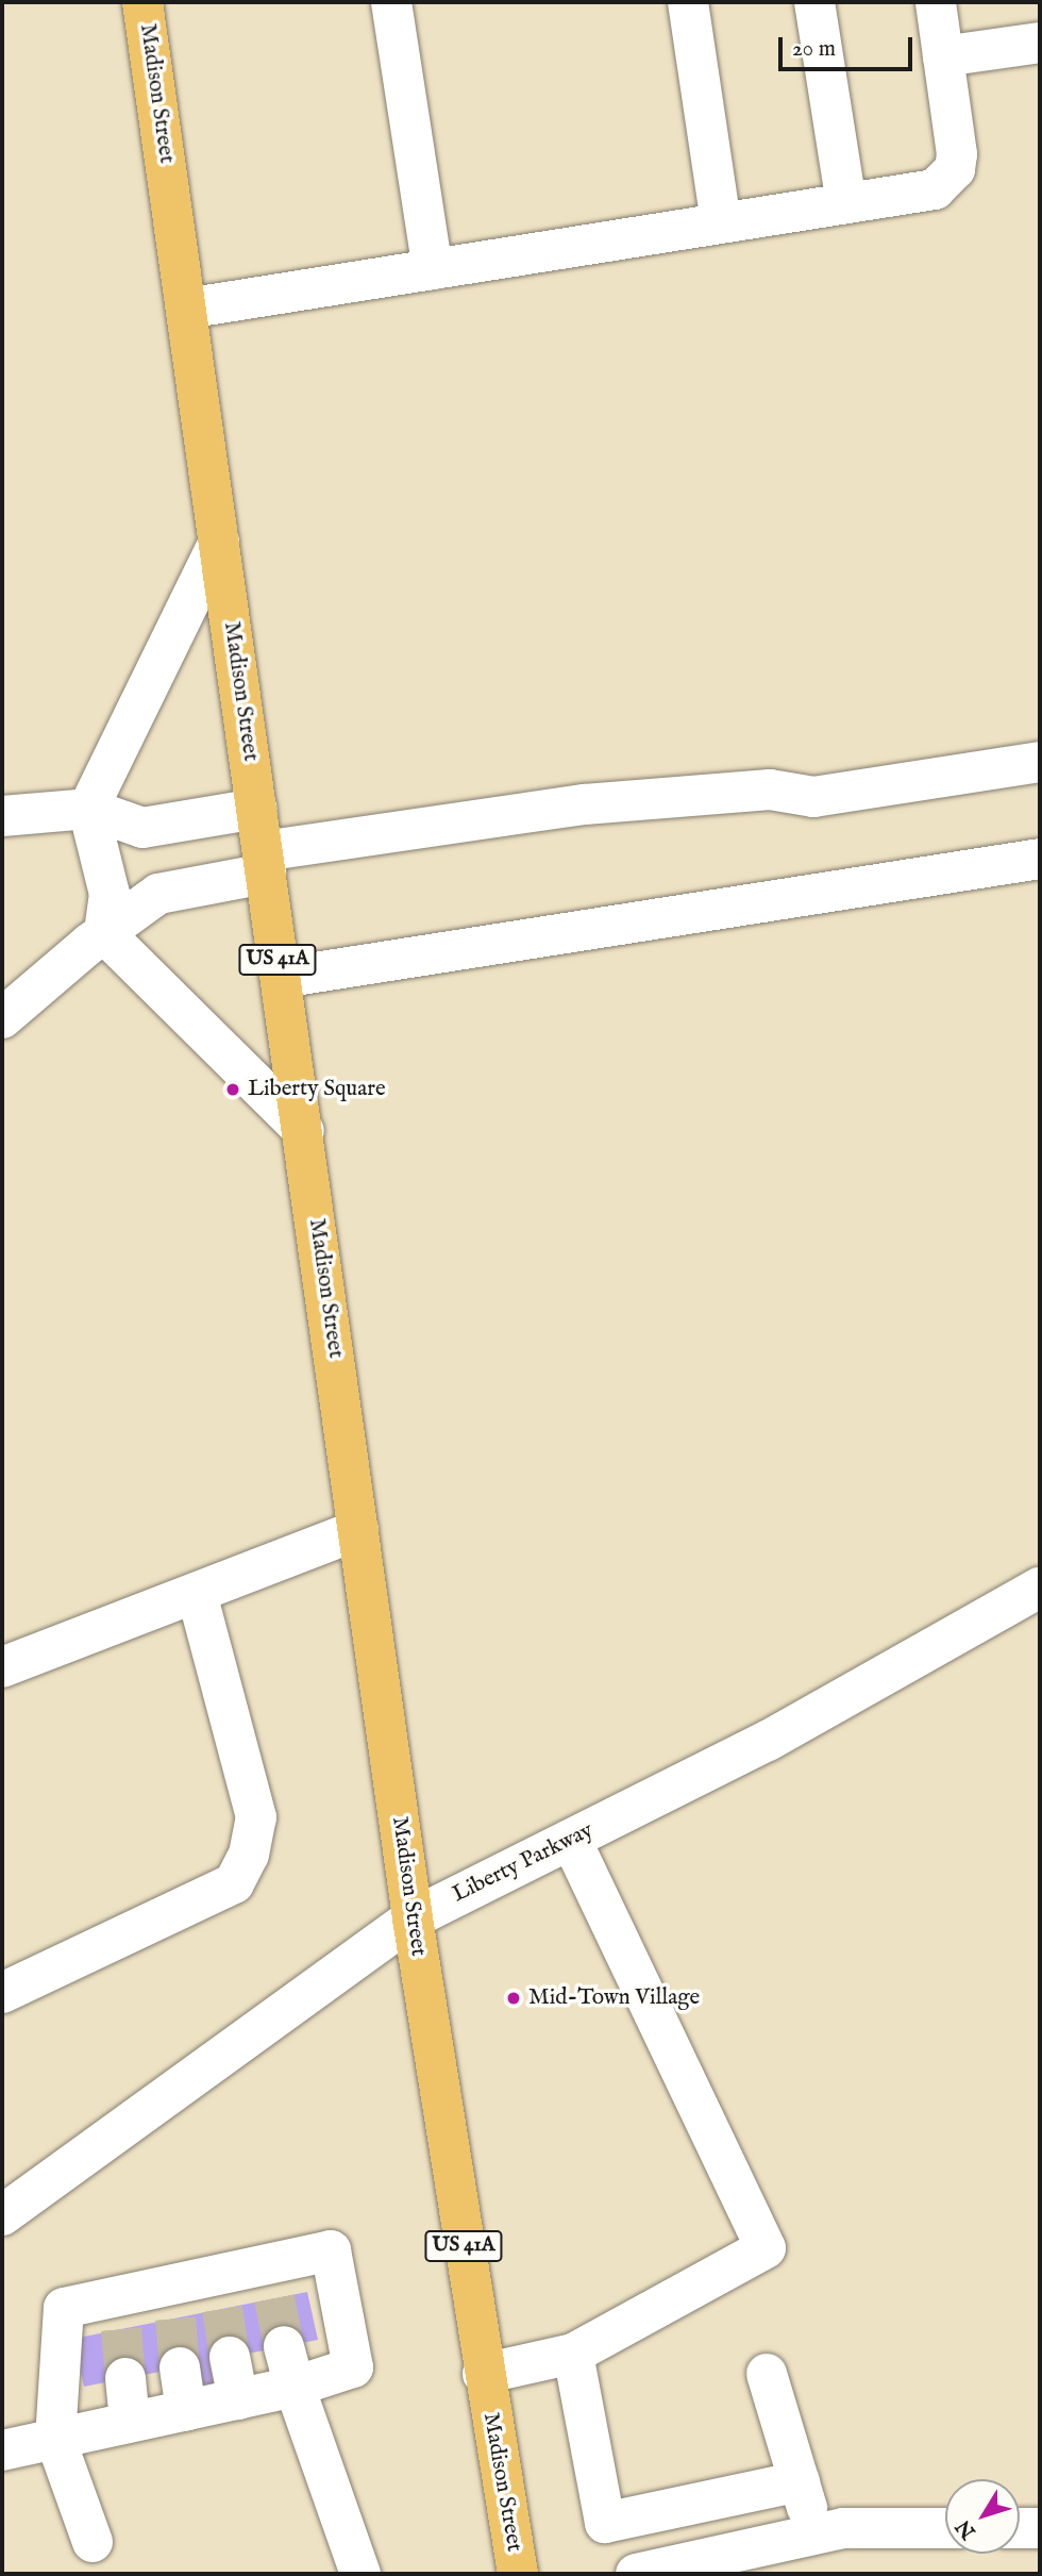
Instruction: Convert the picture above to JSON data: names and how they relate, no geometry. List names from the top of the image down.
{
  "streets": {
    "main road": ["Madison Street", "US 41A"],
    "street": ["Liberty Parkway"]
  },
  "crossings": [
    ["Madison Street", "Liberty Parkway"]
  ],
  "places": ["Liberty Square", "Mid-Town Village"],
  "scale_bar": "20 m",
  "north": "bottom left"
}
